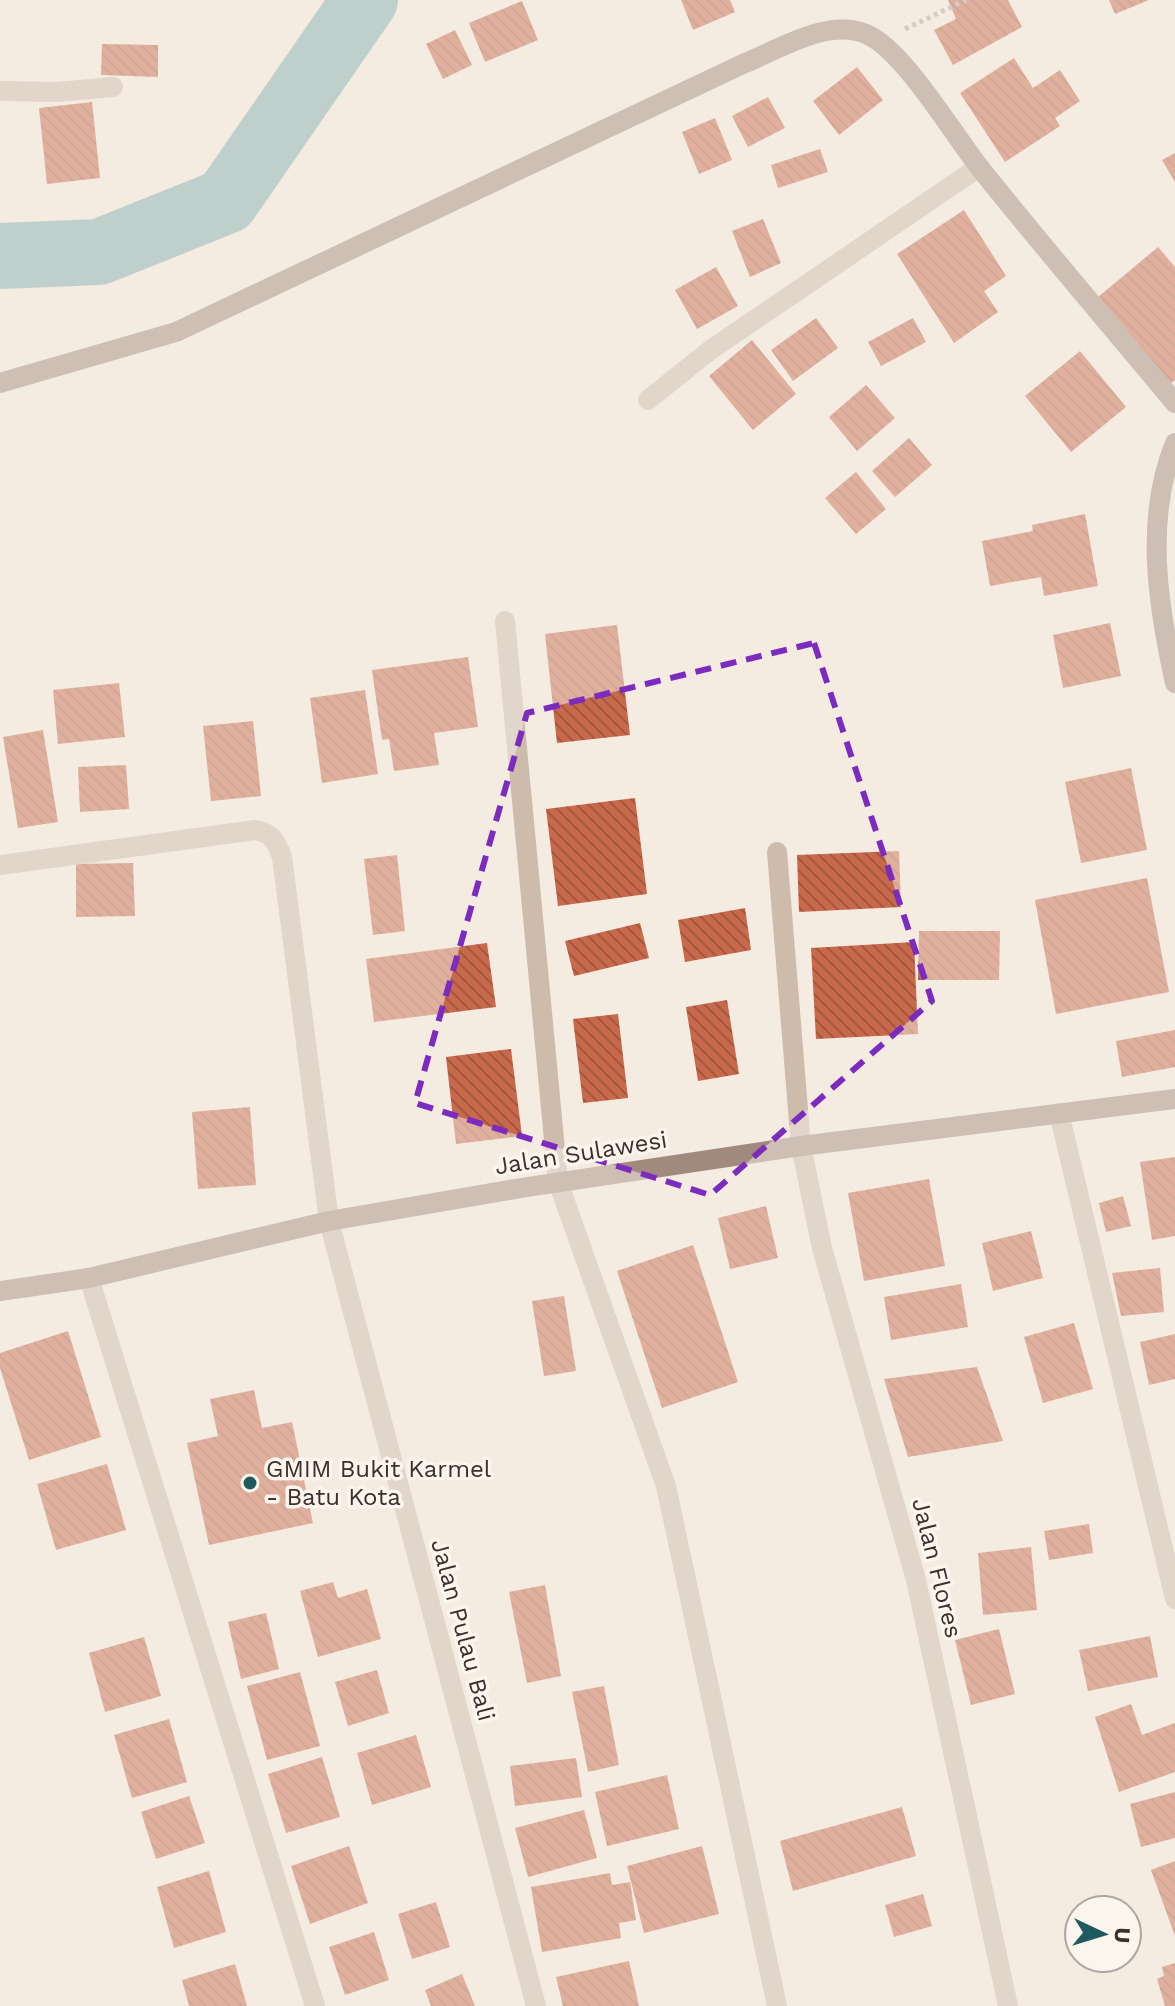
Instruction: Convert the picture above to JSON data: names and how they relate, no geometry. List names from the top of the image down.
{
  "streets": {
    "main road": ["Jalan Sulawesi"],
    "street": ["Jalan Flores", "Jalan Pulau Bali"]
  },
  "crossings": [
    ["Jalan Sulawesi", "Jalan Flores"],
    ["Jalan Sulawesi", "Jalan Pulau Bali"]
  ],
  "places": ["GMIM Bukit Karmel - Batu Kota"],
  "north": "right"
}
